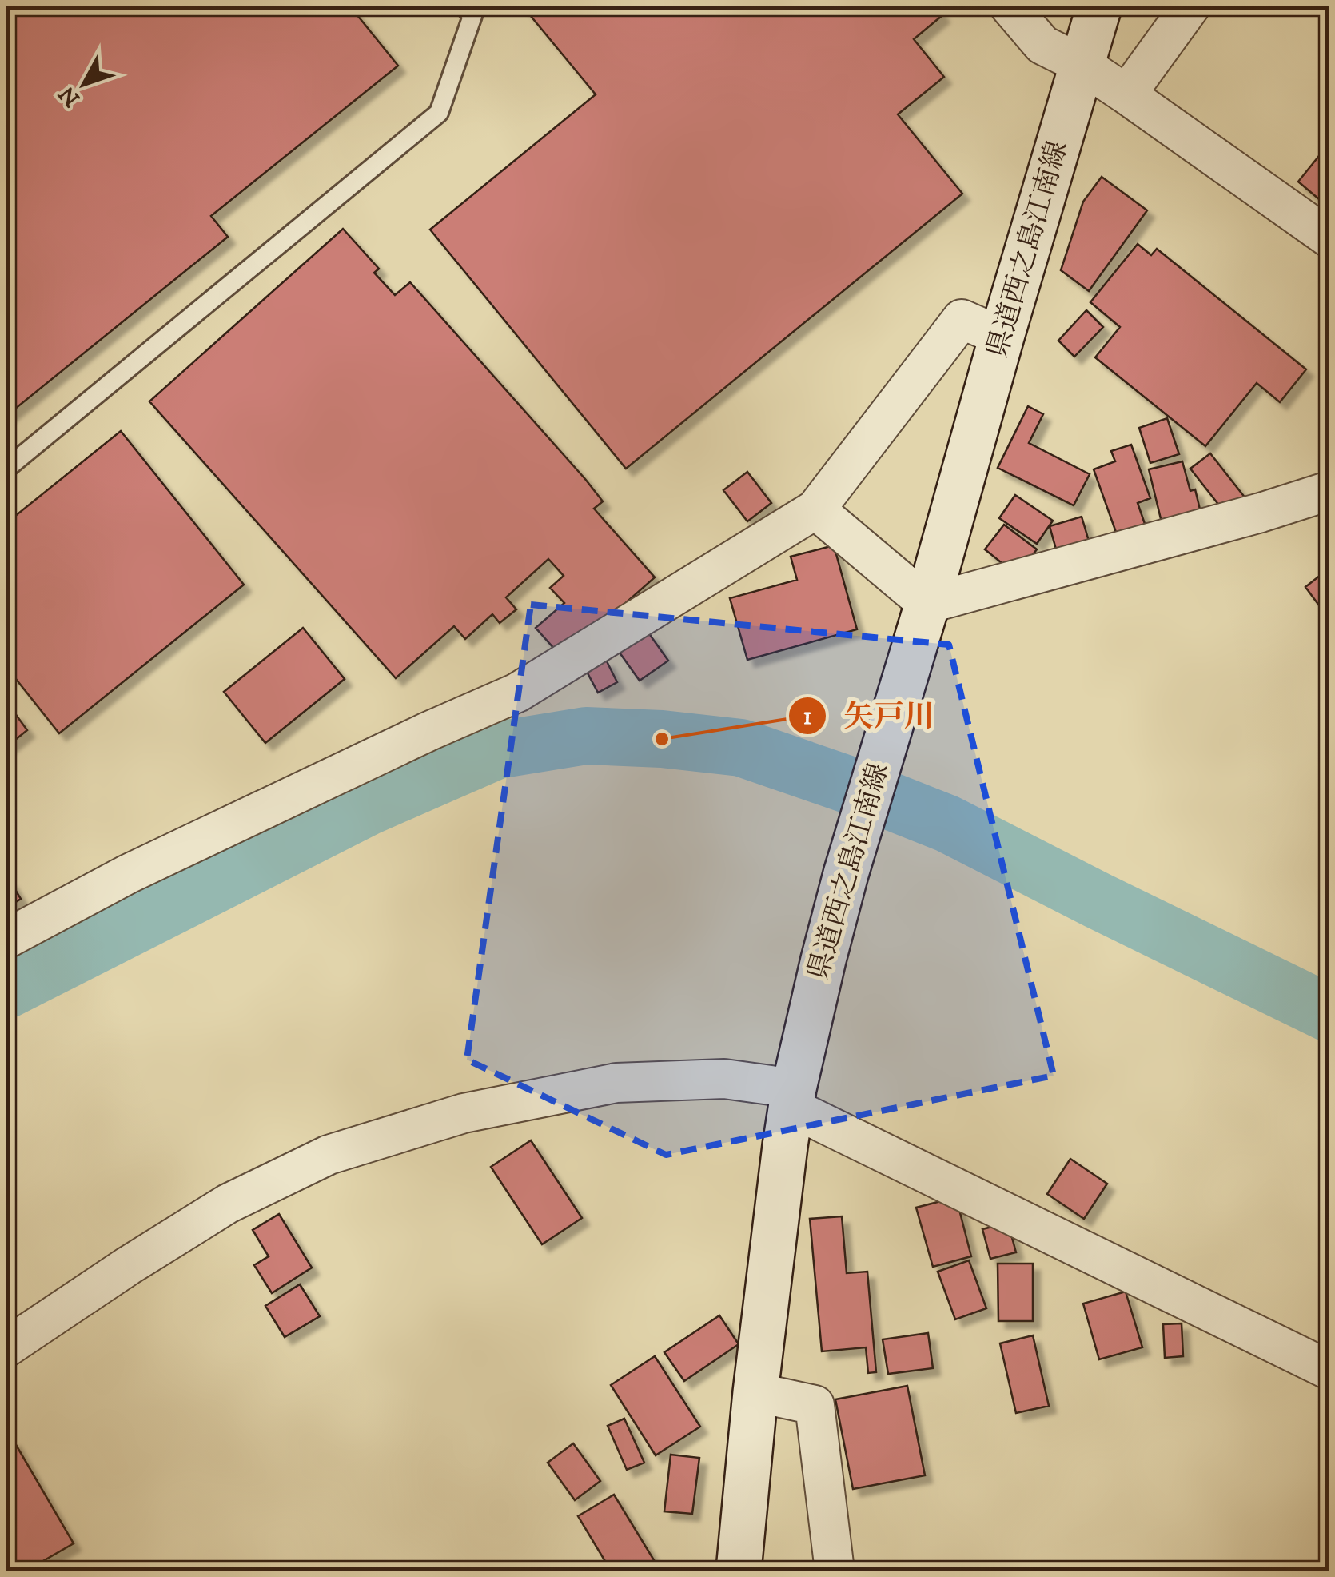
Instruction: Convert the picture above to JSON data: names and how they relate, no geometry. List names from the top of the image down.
{
  "streets": {
    "main road": ["県道西之島江南線"]
  },
  "places": ["矢戸川"],
  "north": "bottom left"
}
